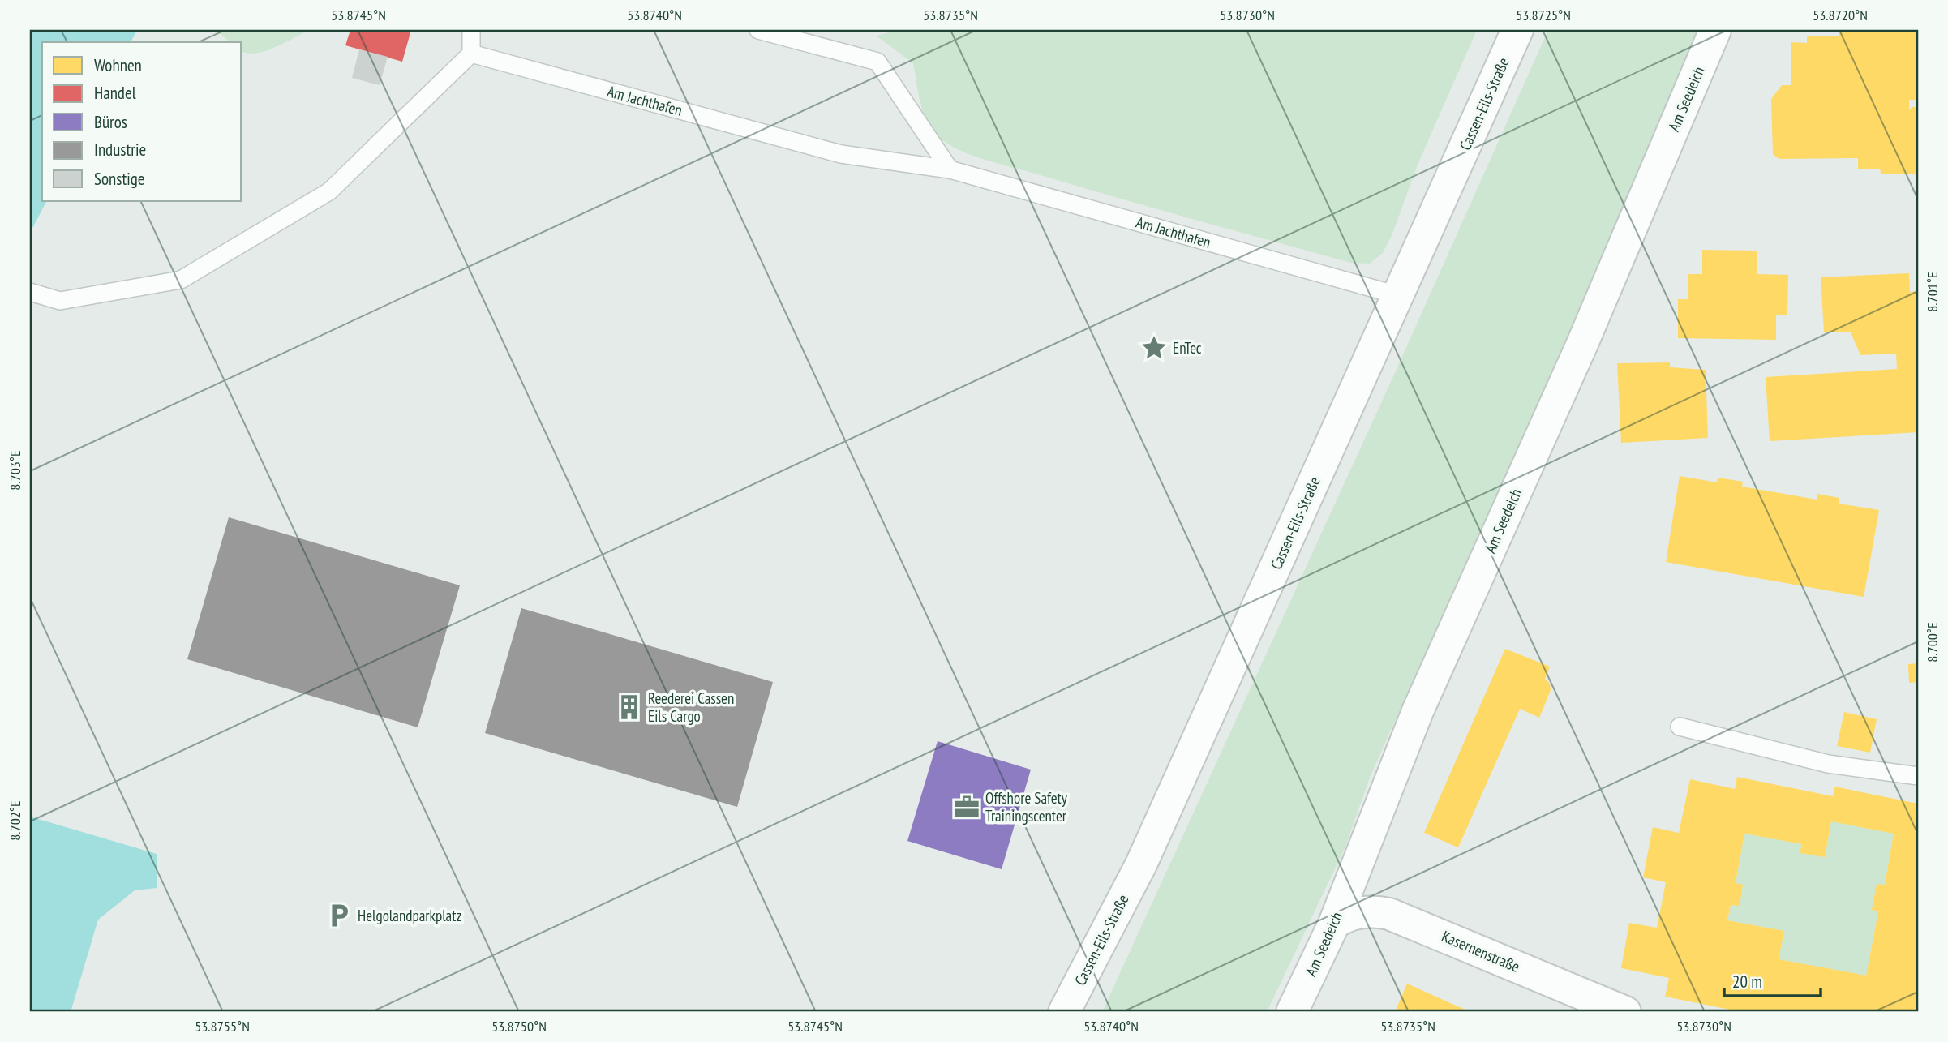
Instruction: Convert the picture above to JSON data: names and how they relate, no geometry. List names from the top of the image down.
{
  "streets": {
    "street": ["Am Seedeich", "Cassen-Eils-Straße", "Kasernenstraße"],
    "lane": ["Am Jachthafen"]
  },
  "crossings": [
    ["Am Seedeich", "Kasernenstraße"],
    ["Am Jachthafen", "Cassen-Eils-Straße"]
  ],
  "places": {
    "place": ["EnTec"],
    "building": ["Reederei Cassen Eils Cargo"],
    "office": ["Offshore Safety Trainingscenter"],
    "parking": ["Helgolandparkplatz"]
  },
  "legend": [
    "Wohnen",
    "Handel",
    "Büros",
    "Industrie",
    "Sonstige"
  ],
  "scale_bar": "20 m",
  "coordinates": [
    "53.8745°N",
    "53.8740°N",
    "53.8735°N",
    "53.8730°N",
    "53.8725°N",
    "53.8720°N",
    "8.701°E",
    "8.703°E",
    "8.700°E",
    "8.702°E",
    "53.8755°N",
    "53.8750°N"
  ]
}
